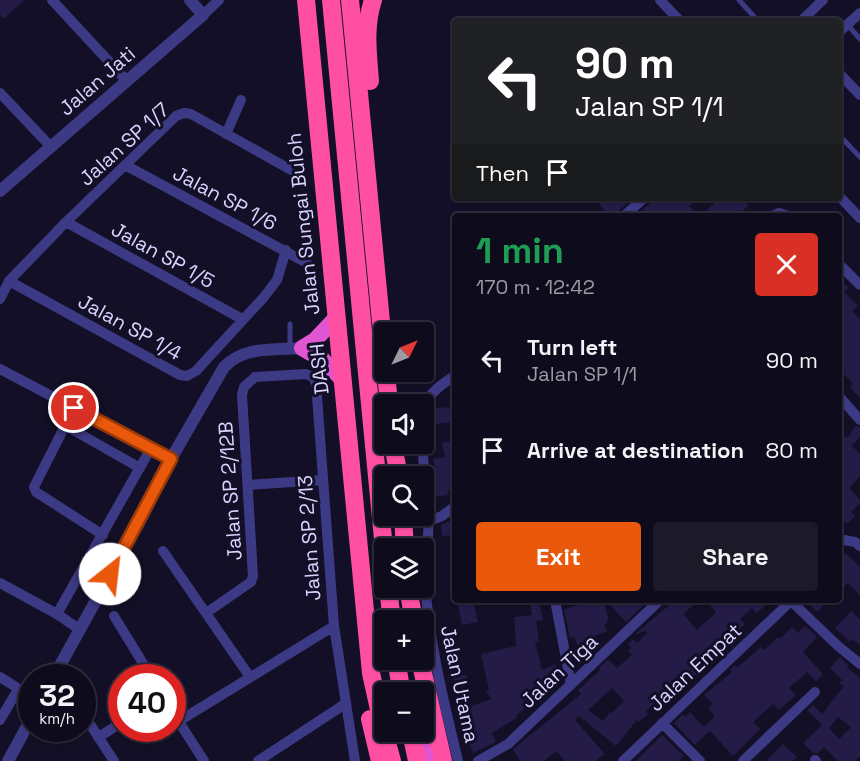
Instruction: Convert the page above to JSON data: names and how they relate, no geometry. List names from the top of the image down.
{
  "streets": {
    "highway": ["Jalan Sungai Buloh", "DASH"],
    "street": [
      "Jalan Jati",
      "Jalan SP 1/7",
      "Jalan SP 1/6",
      "Jalan SP 1/5",
      "Jalan SP 1/4",
      "Jalan SP 2/12B",
      "Jalan SP 2/13",
      "Jalan Empat",
      "Jalan Tiga",
      "Jalan Utama"
    ]
  },
  "crossings": [
    ["Jalan SP 1/7", "Jalan SP 1/6"],
    ["Jalan SP 1/7", "Jalan SP 1/5"],
    ["Jalan SP 1/7", "Jalan SP 1/4"],
    ["Jalan SP 1/6", "Jalan SP 1/4"],
    ["Jalan Sungai Buloh", "DASH"],
    ["Jalan SP 1/5", "Jalan SP 1/4"],
    ["Jalan SP 2/12B", "Jalan SP 2/13"]
  ],
  "north": "top right",
  "page": {
    "turn": ["90 m", "Jalan SP 1/1"],
    "then": "Then",
    "heading": ["1 min", "170 m · 12:42"],
    "list": [
      {
        "name": "Turn left",
        "note": "Jalan SP 1/1",
        "value": "90 m"
      },
      {
        "name": "Arrive at destination",
        "value": "80 m"
      }
    ],
    "map_buttons": ["+", "−"],
    "buttons": ["Exit", "Share"],
    "speed": "32 km/h",
    "limit": "40"
  }
}
